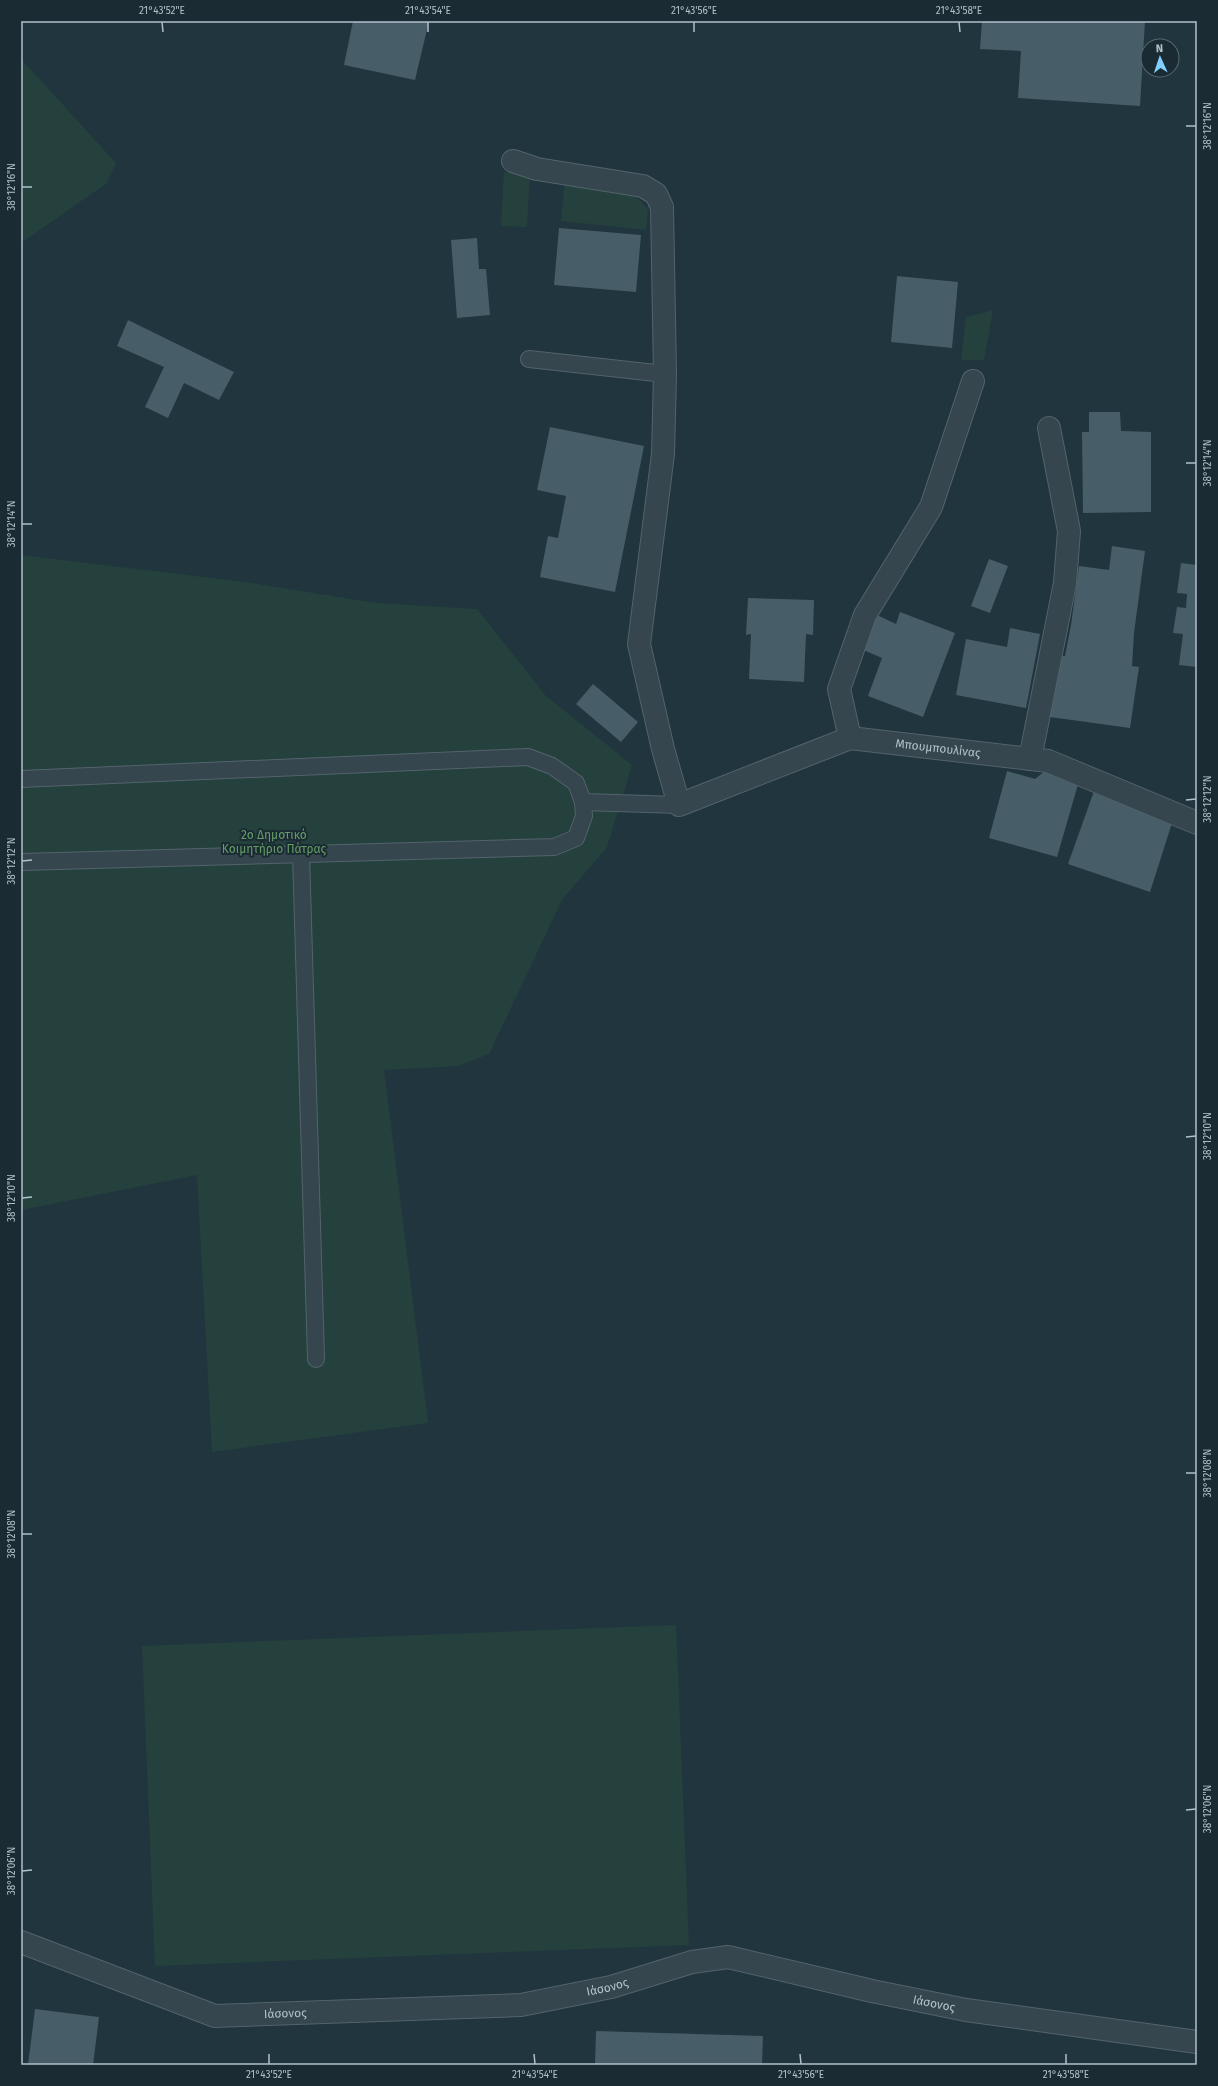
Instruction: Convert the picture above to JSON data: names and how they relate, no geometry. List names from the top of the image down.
{
  "streets": {
    "street": ["Μπουμπουλίνας", "Ιάσονος"]
  },
  "parks": ["2o Δημοτικό Κοιμητήριο Πάτρας"],
  "north": "top",
  "coordinates": [
    "21°43'52\"E",
    "21°43'54\"E",
    "21°43'56\"E",
    "21°43'58\"E",
    "38°12'16\"N",
    "38°12'14\"N",
    "38°12'12\"N",
    "38°12'10\"N",
    "38°12'08\"N",
    "38°12'06\"N"
  ]
}
